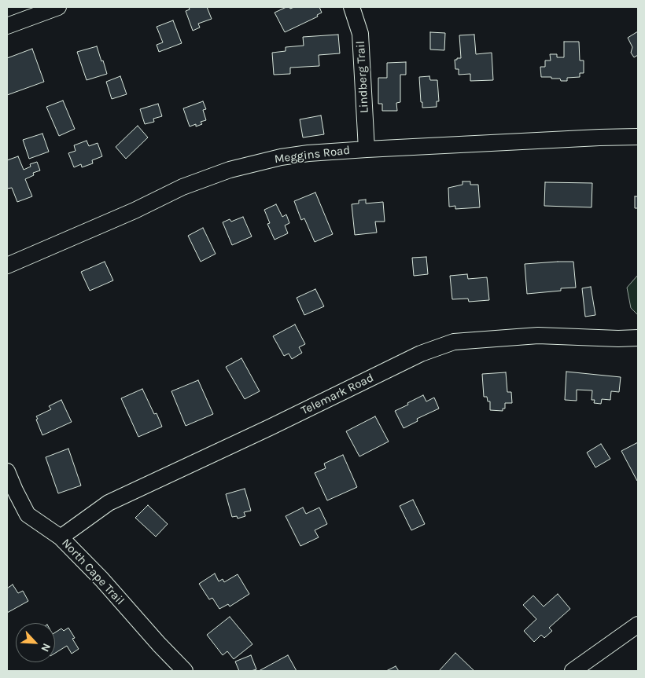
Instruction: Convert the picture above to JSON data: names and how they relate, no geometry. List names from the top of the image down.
{
  "streets": {
    "street": [
      "Lindberg Trail",
      "Meggins Road",
      "Telemark Road",
      "North Cape Trail"
    ]
  },
  "crossings": [
    ["Lindberg Trail", "Meggins Road"],
    ["Telemark Road", "North Cape Trail"]
  ],
  "north": "bottom right"
}
